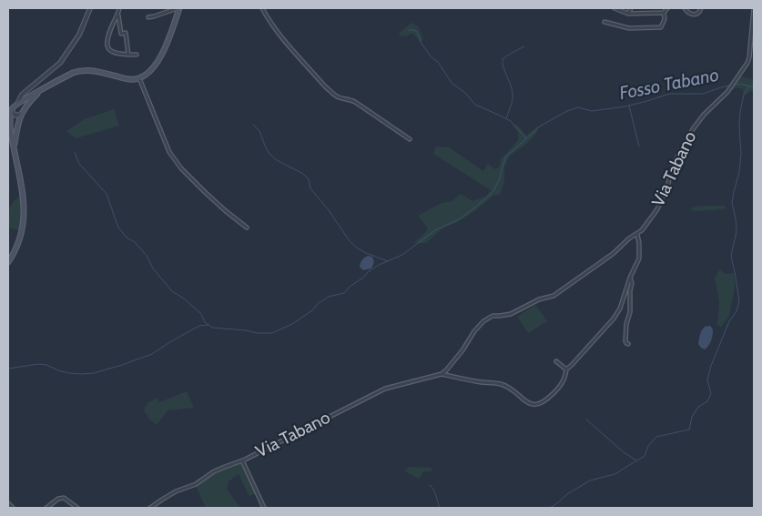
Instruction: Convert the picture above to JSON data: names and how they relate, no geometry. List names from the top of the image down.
{
  "streets": {
    "street": ["Via Tabano"]
  },
  "water": ["Fosso Tabano"]
}
